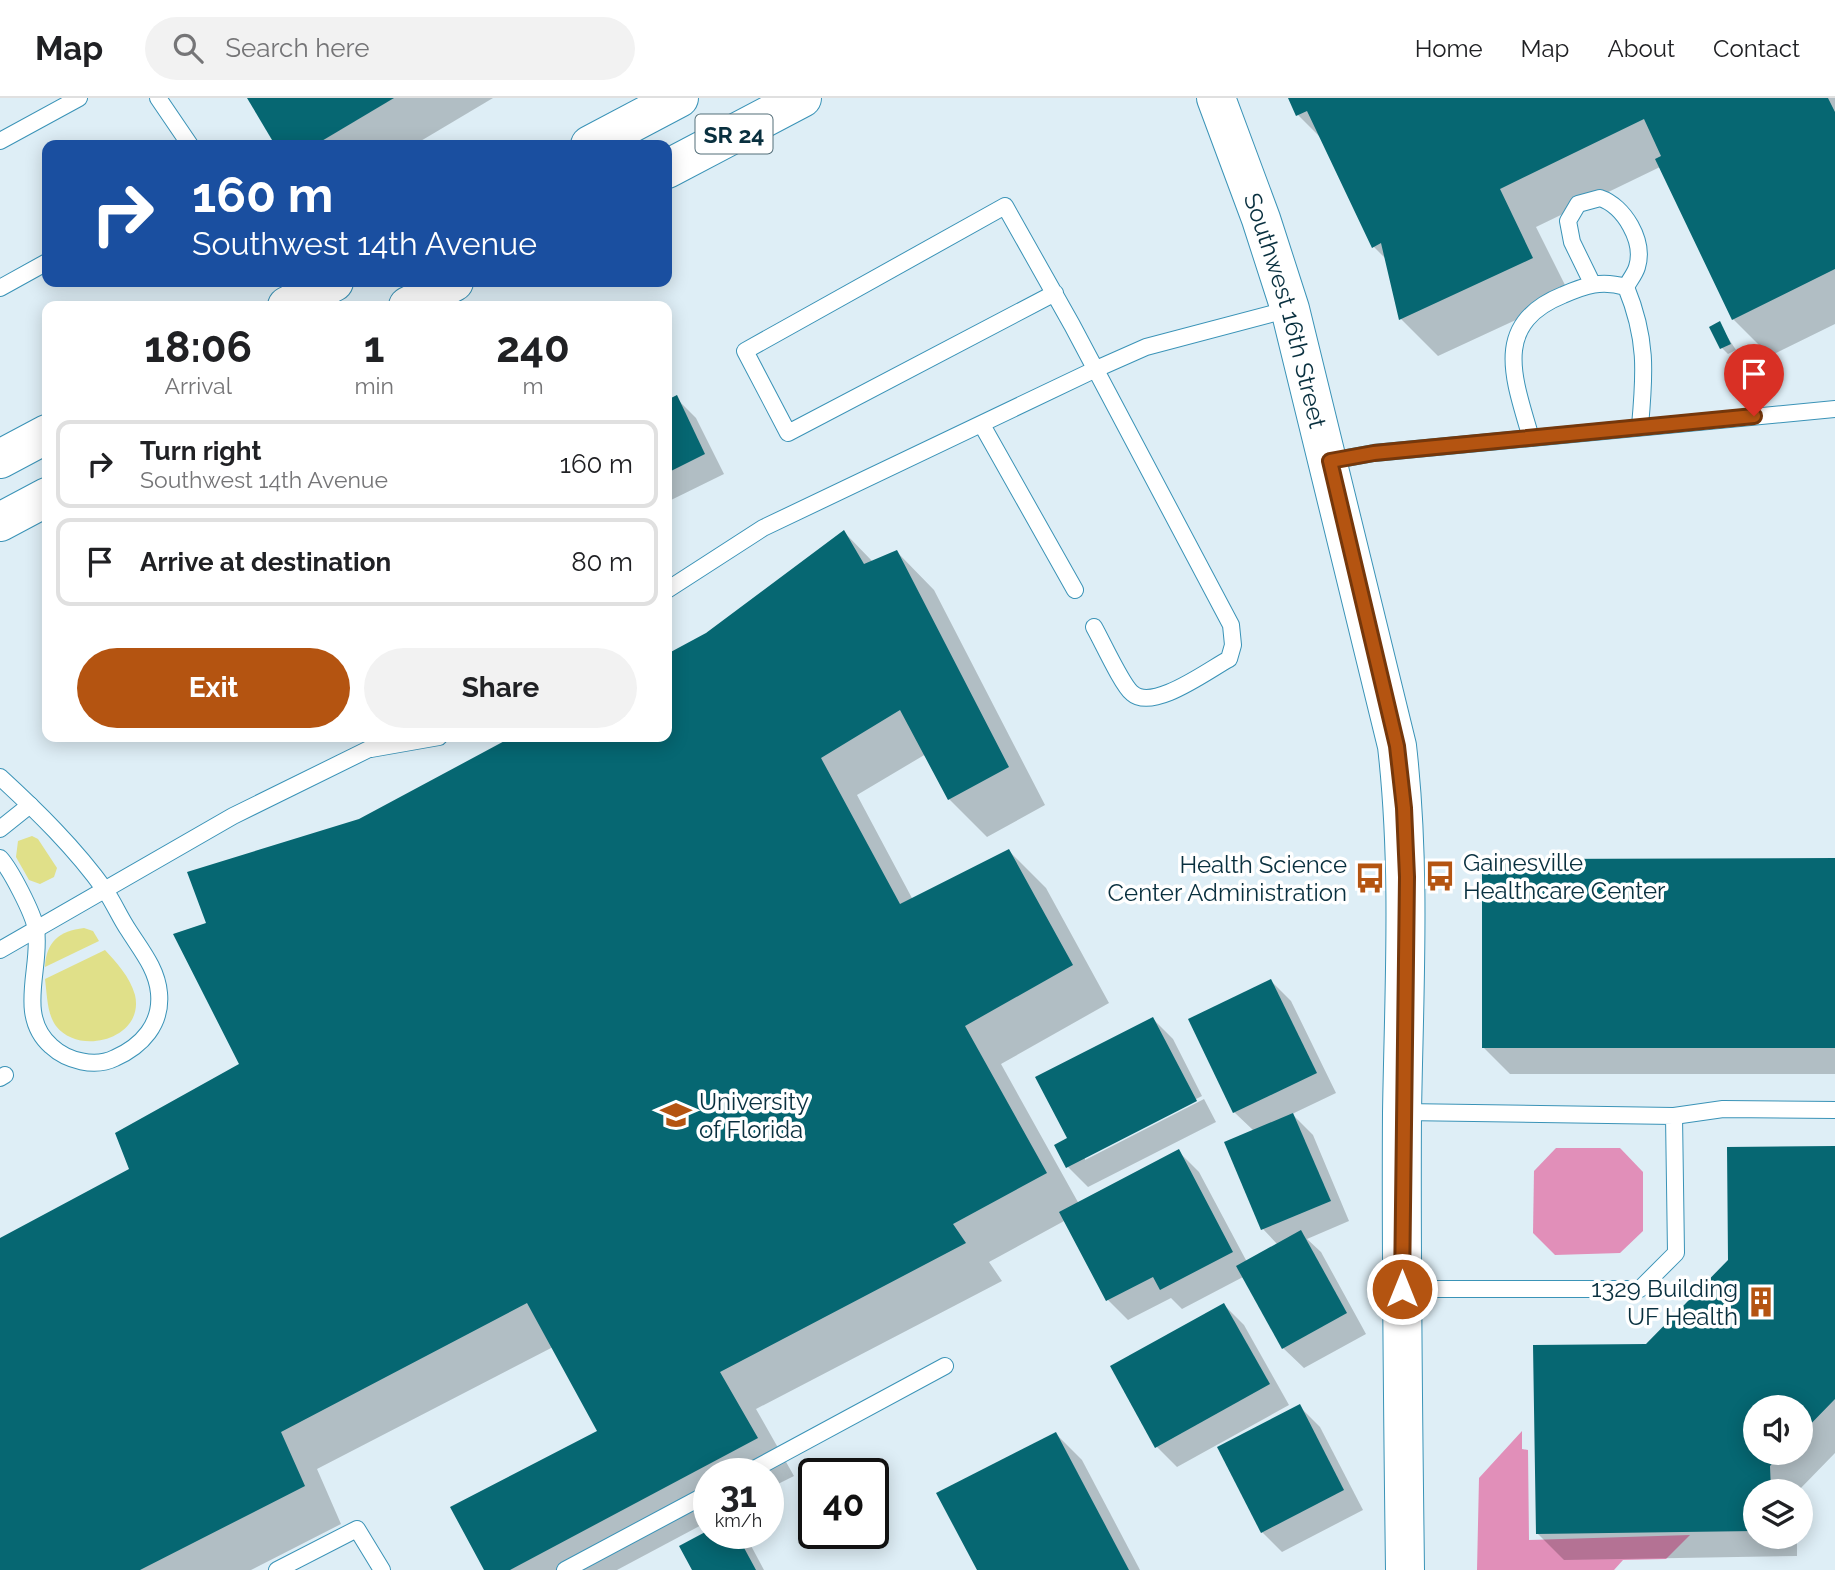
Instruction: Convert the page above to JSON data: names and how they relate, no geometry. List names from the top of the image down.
{
  "streets": {
    "street": ["SR 24", "Southwest 16th Street"]
  },
  "places": {
    "bus stop": ["Gainesville Healthcare Center", "Health Science Center Administration"],
    "school or university": ["University of Florida"],
    "building": ["1329 Building UF Health"]
  },
  "page": {
    "header": "Map",
    "search": "Search here",
    "nav": [
      "Home",
      "Map",
      "About",
      "Contact"
    ],
    "turn": ["160 m", "Southwest 14th Avenue"],
    "eta": [
      "18:06",
      "Arrival",
      "1",
      "min",
      "240",
      "m"
    ],
    "list": [
      {
        "name": "Turn right",
        "note": "Southwest 14th Avenue",
        "value": "160 m"
      },
      {
        "name": "Arrive at destination",
        "value": "80 m"
      }
    ],
    "buttons": ["Exit", "Share"],
    "speed": "31 km/h",
    "limit": "40"
  }
}
